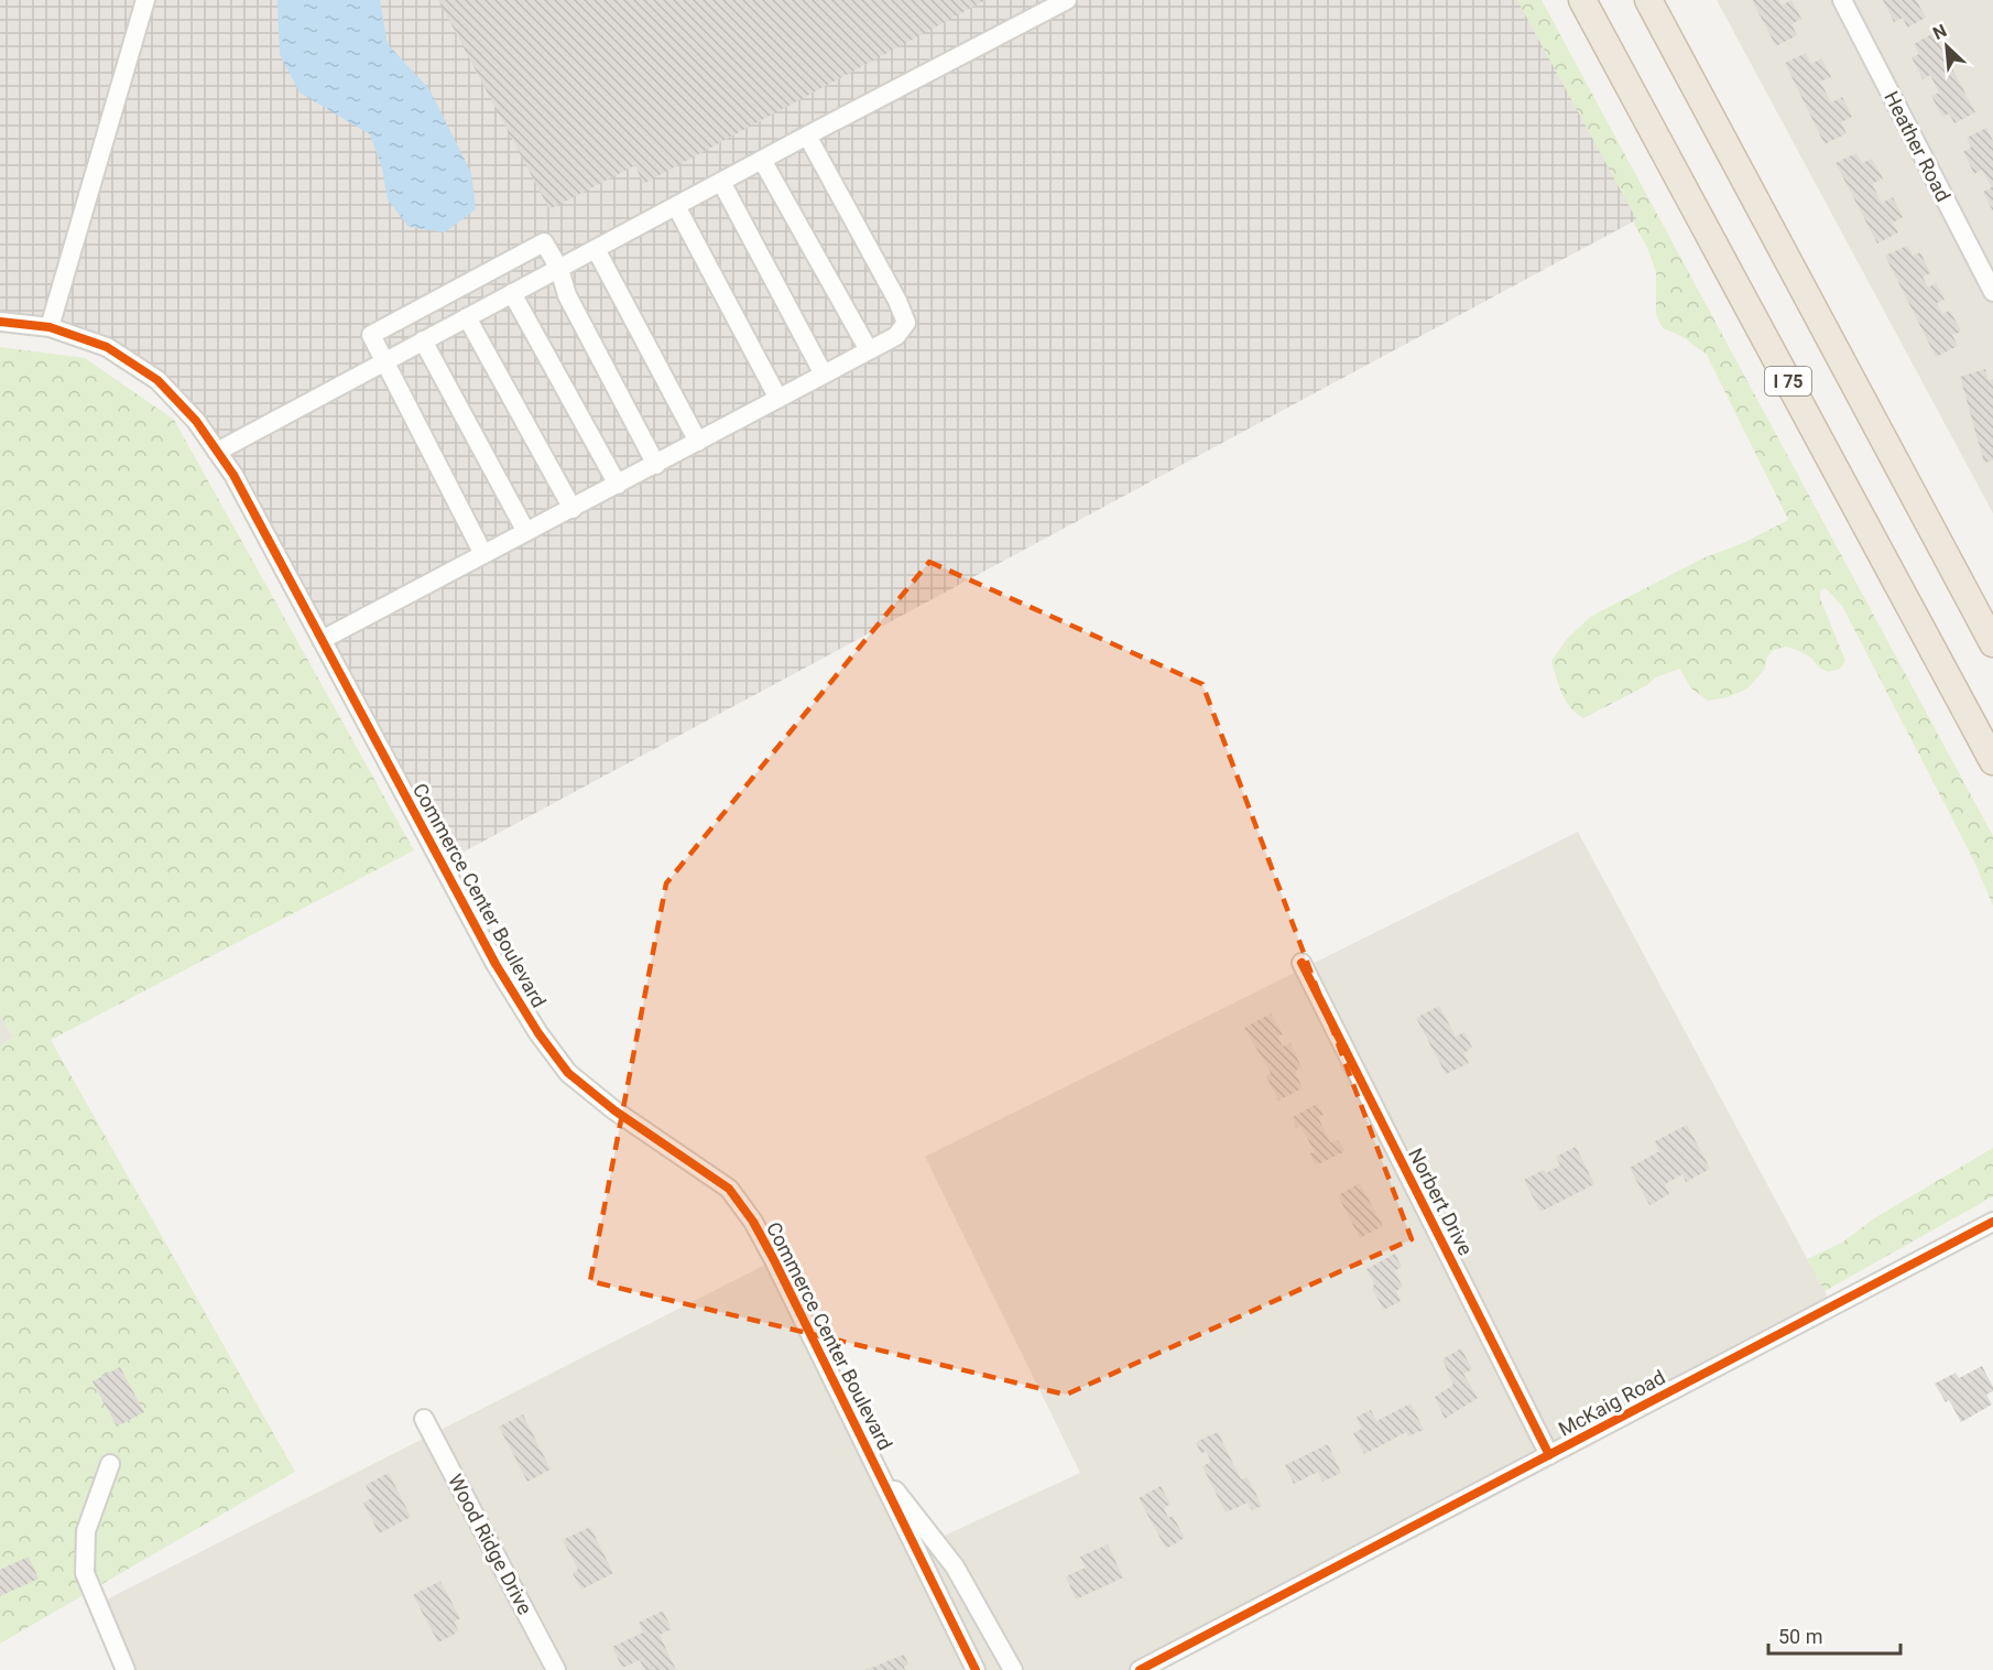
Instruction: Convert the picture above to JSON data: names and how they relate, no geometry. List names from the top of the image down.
{
  "streets": {
    "highway": ["I 75"],
    "street": [
      "Heather Road",
      "Commerce Center Boulevard",
      "Norbert Drive",
      "McKaig Road",
      "Wood Ridge Drive"
    ]
  },
  "crossings": [
    ["Norbert Drive", "McKaig Road"]
  ],
  "scale_bar": "50 m",
  "north": "top left"
}
